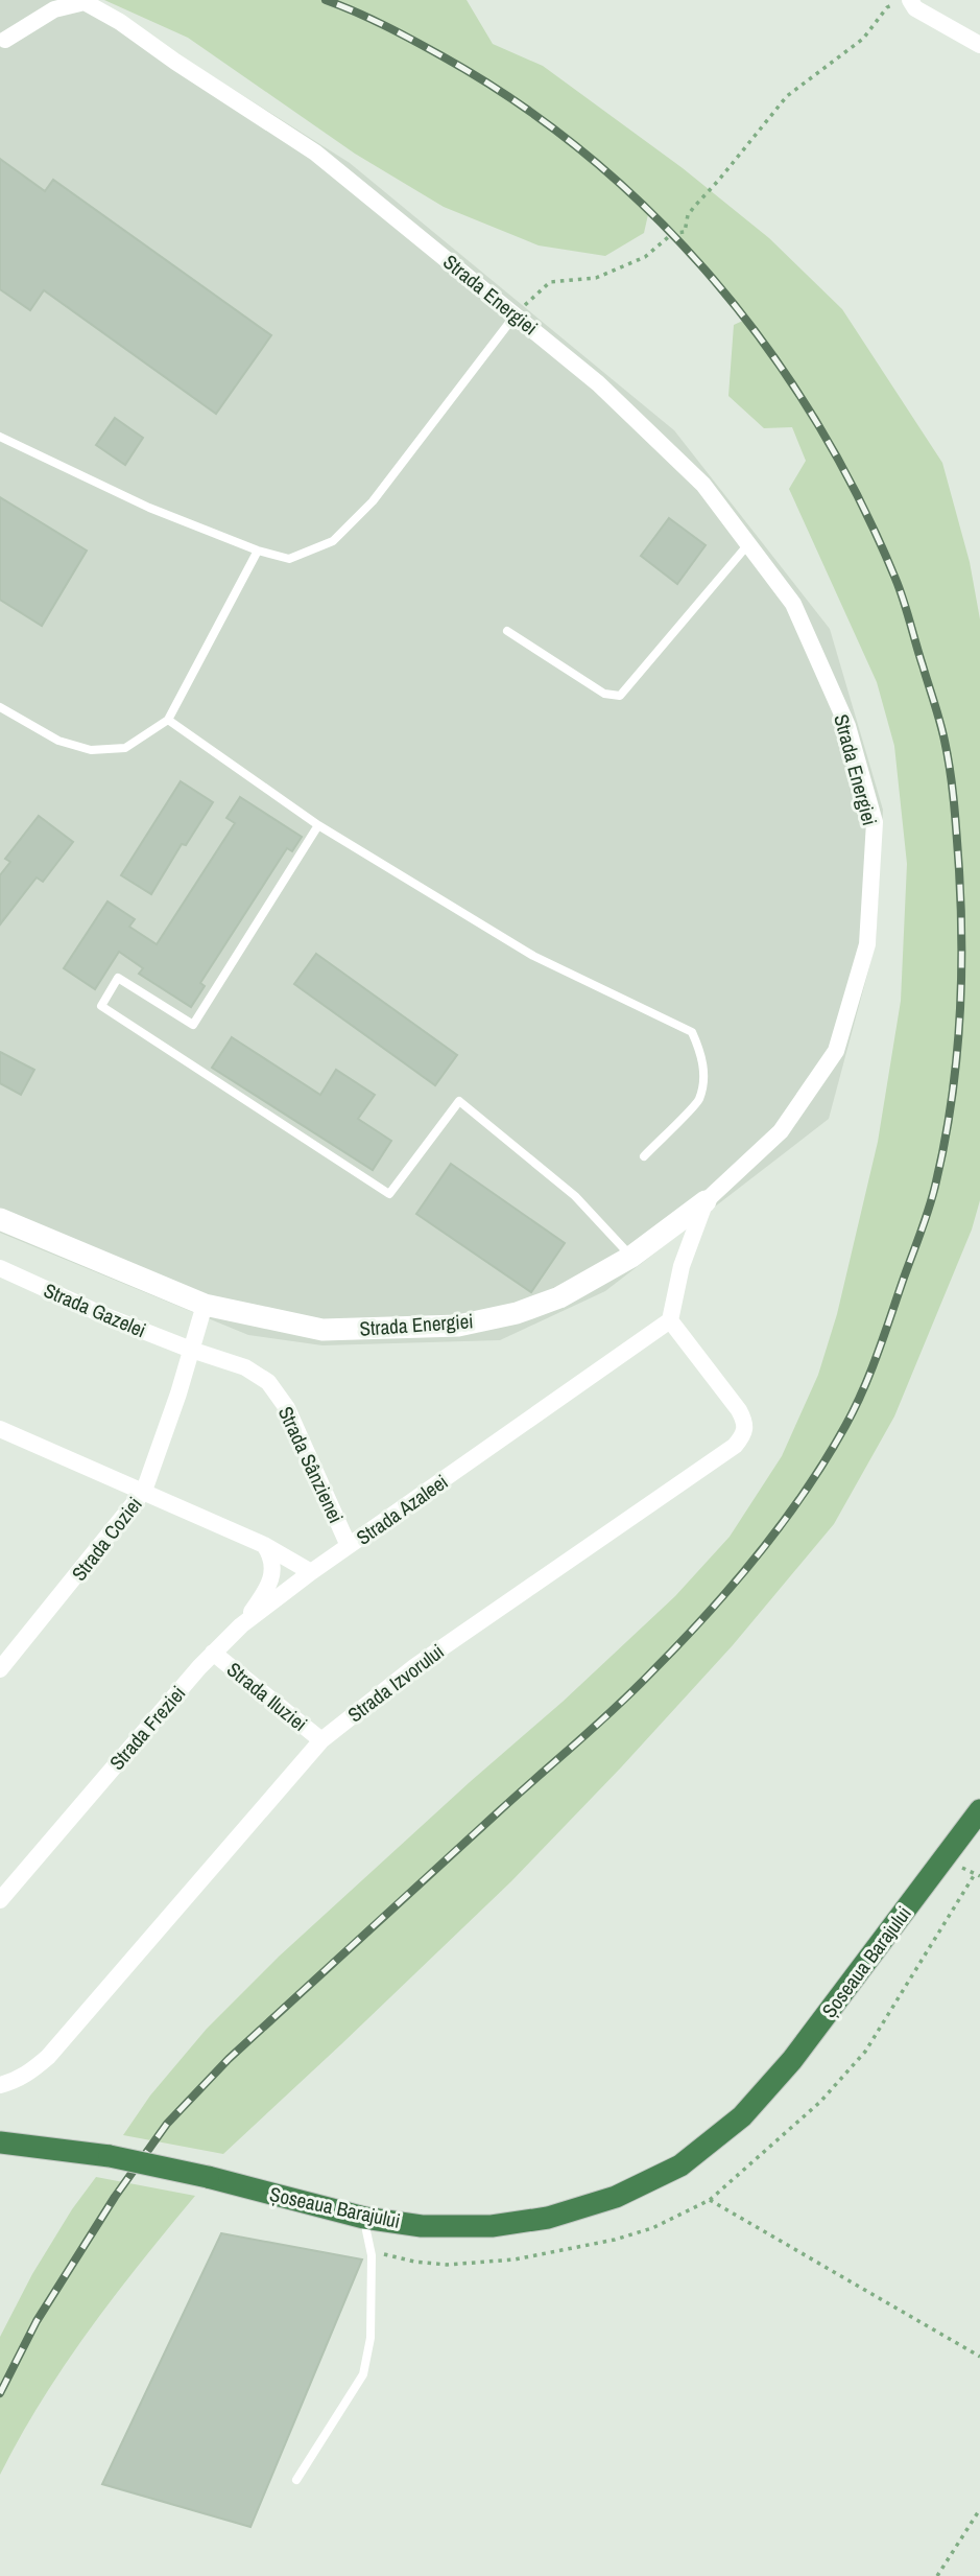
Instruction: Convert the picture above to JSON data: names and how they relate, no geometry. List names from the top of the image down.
{
  "streets": {
    "highway": ["Șoseaua Barajului"],
    "street": [
      "Strada Energiei",
      "Strada Gazelei",
      "Strada Sânzienei",
      "Strada Azaleei",
      "Strada Coziei",
      "Strada Izvorului",
      "Strada Iluziei",
      "Strada Freziei"
    ]
  },
  "crossings": [
    ["Strada Energiei", "Strada Coziei"],
    ["Strada Gazelei", "Strada Sânzienei"],
    ["Strada Gazelei", "Strada Coziei"],
    ["Strada Sânzienei", "Strada Azaleei"],
    ["Strada Sânzienei", "Strada Coziei"],
    ["Strada Azaleei", "Strada Izvorului"],
    ["Strada Azaleei", "Strada Freziei"],
    ["Strada Izvorului", "Strada Iluziei"],
    ["Strada Iluziei", "Strada Freziei"]
  ]
}
